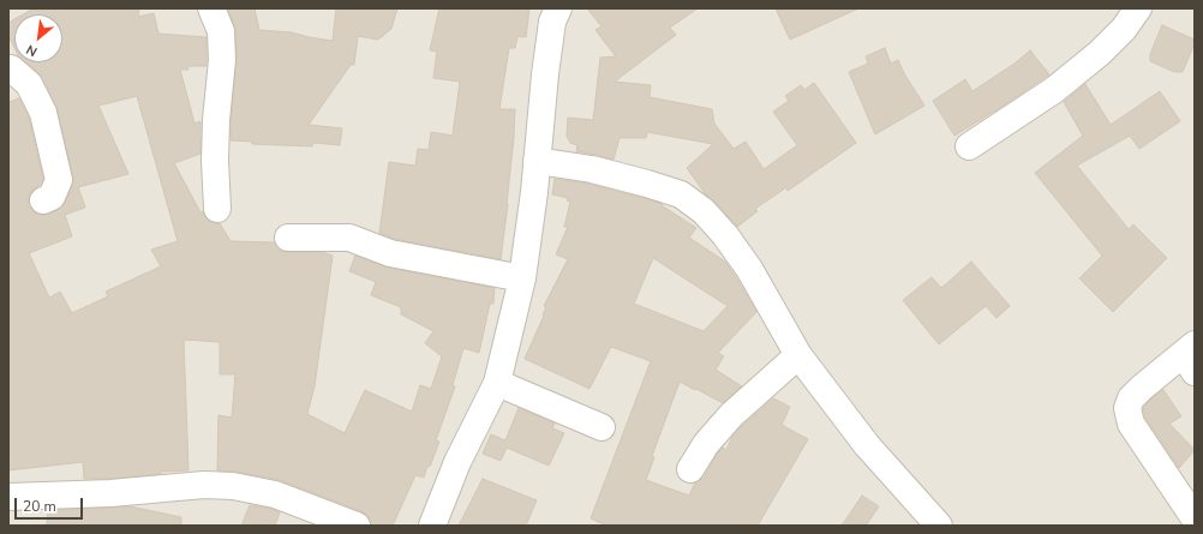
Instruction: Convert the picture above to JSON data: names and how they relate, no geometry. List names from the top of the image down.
{
  "scale_bar": "20 m",
  "north": "bottom left"
}
